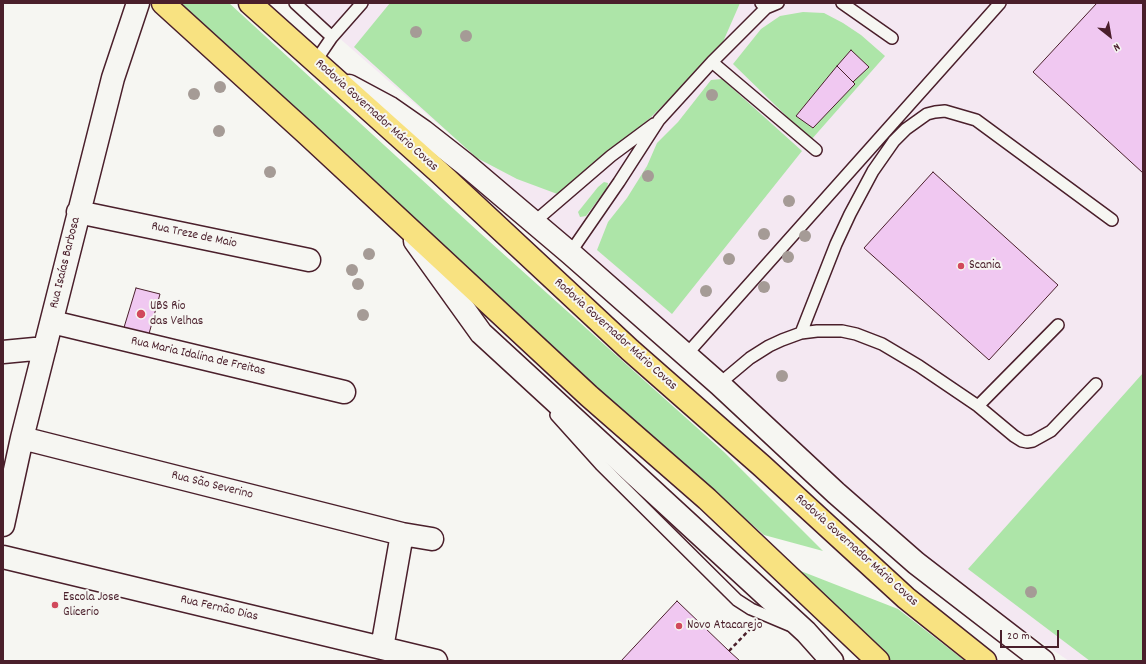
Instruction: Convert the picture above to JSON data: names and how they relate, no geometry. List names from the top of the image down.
{
  "streets": {
    "highway": ["Rodovia Governador Mário Covas"],
    "street": [
      "Rua Treze de Maio",
      "Rua Isaías Barbosa",
      "Rua Maria Idalina de Freitas",
      "Rua São Severino",
      "Rua Fernão Dias"
    ]
  },
  "crossings": [
    ["Rua Treze de Maio", "Rua Isaías Barbosa"],
    ["Rua Isaías Barbosa", "Rua Maria Idalina de Freitas"],
    ["Rua Isaías Barbosa", "Rua São Severino"]
  ],
  "places": [
    "Scania",
    "UBS Rio das Velhas",
    "Escola Jose Glicerio",
    "Novo Atacarejo"
  ],
  "scale_bar": "20 m",
  "north": "bottom right"
}
